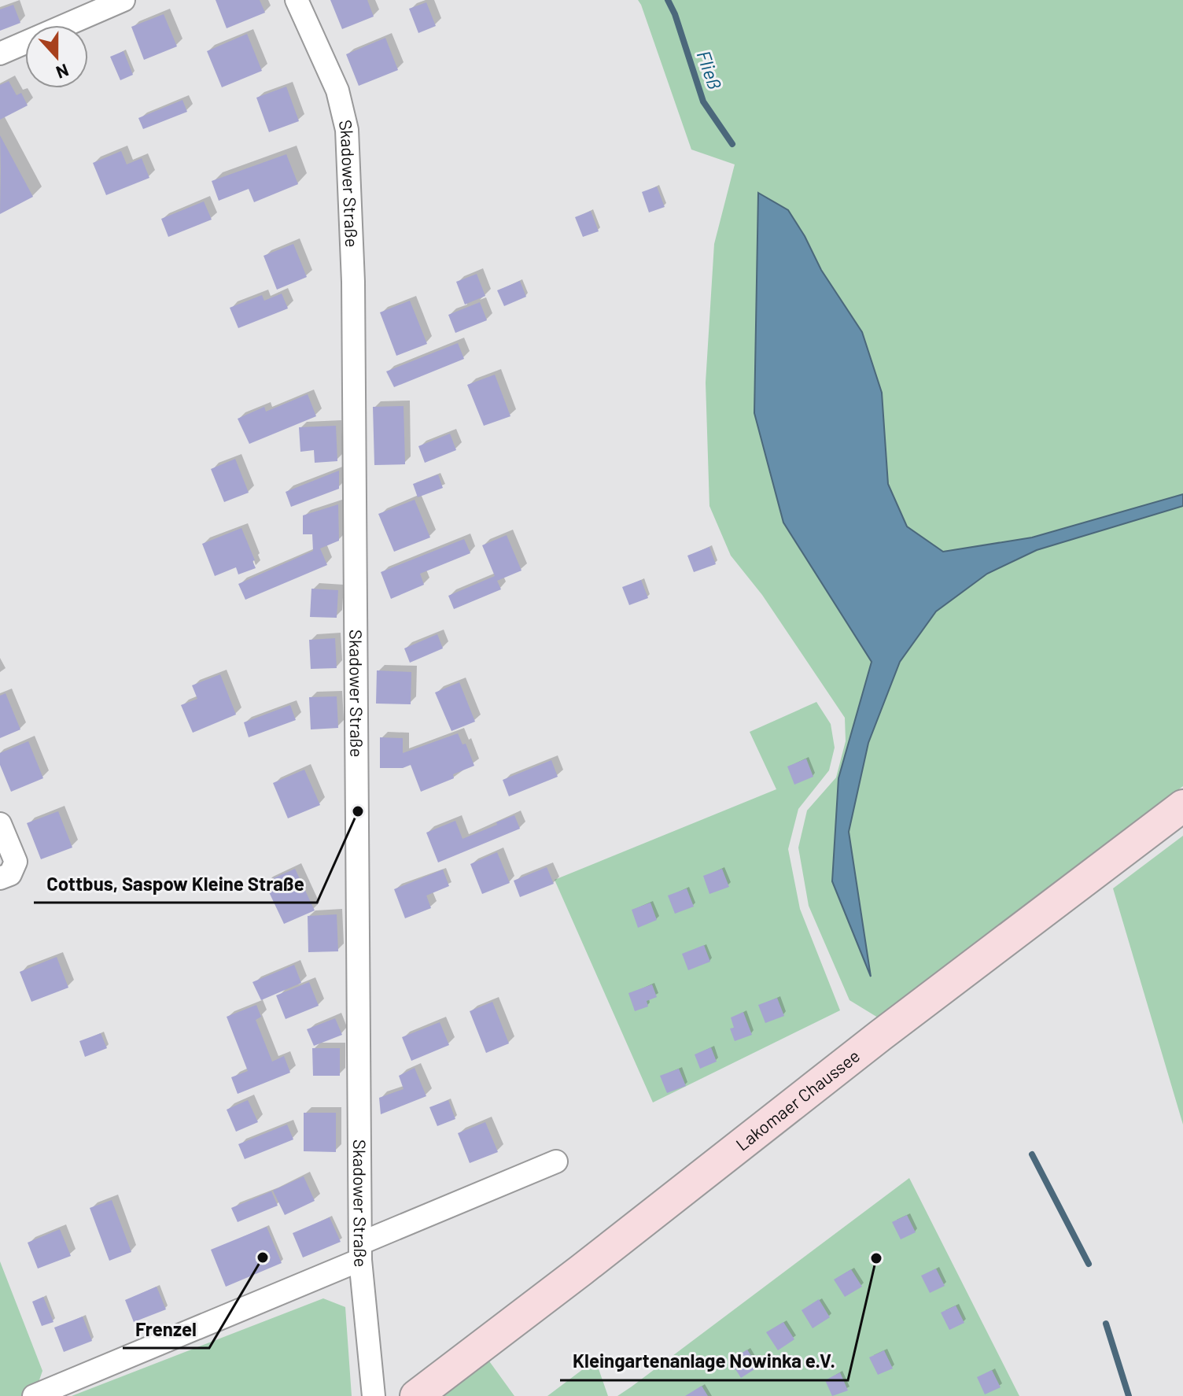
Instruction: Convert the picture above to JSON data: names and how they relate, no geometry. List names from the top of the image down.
{
  "streets": {
    "street": ["Skadower Straße", "Lakomaer Chaussee"]
  },
  "water": ["Fließ"],
  "places": ["Cottbus, Saspow Kleine Straße", "Frenzel", "Kleingartenanlage Nowinka e.V."],
  "north": "bottom"
}
